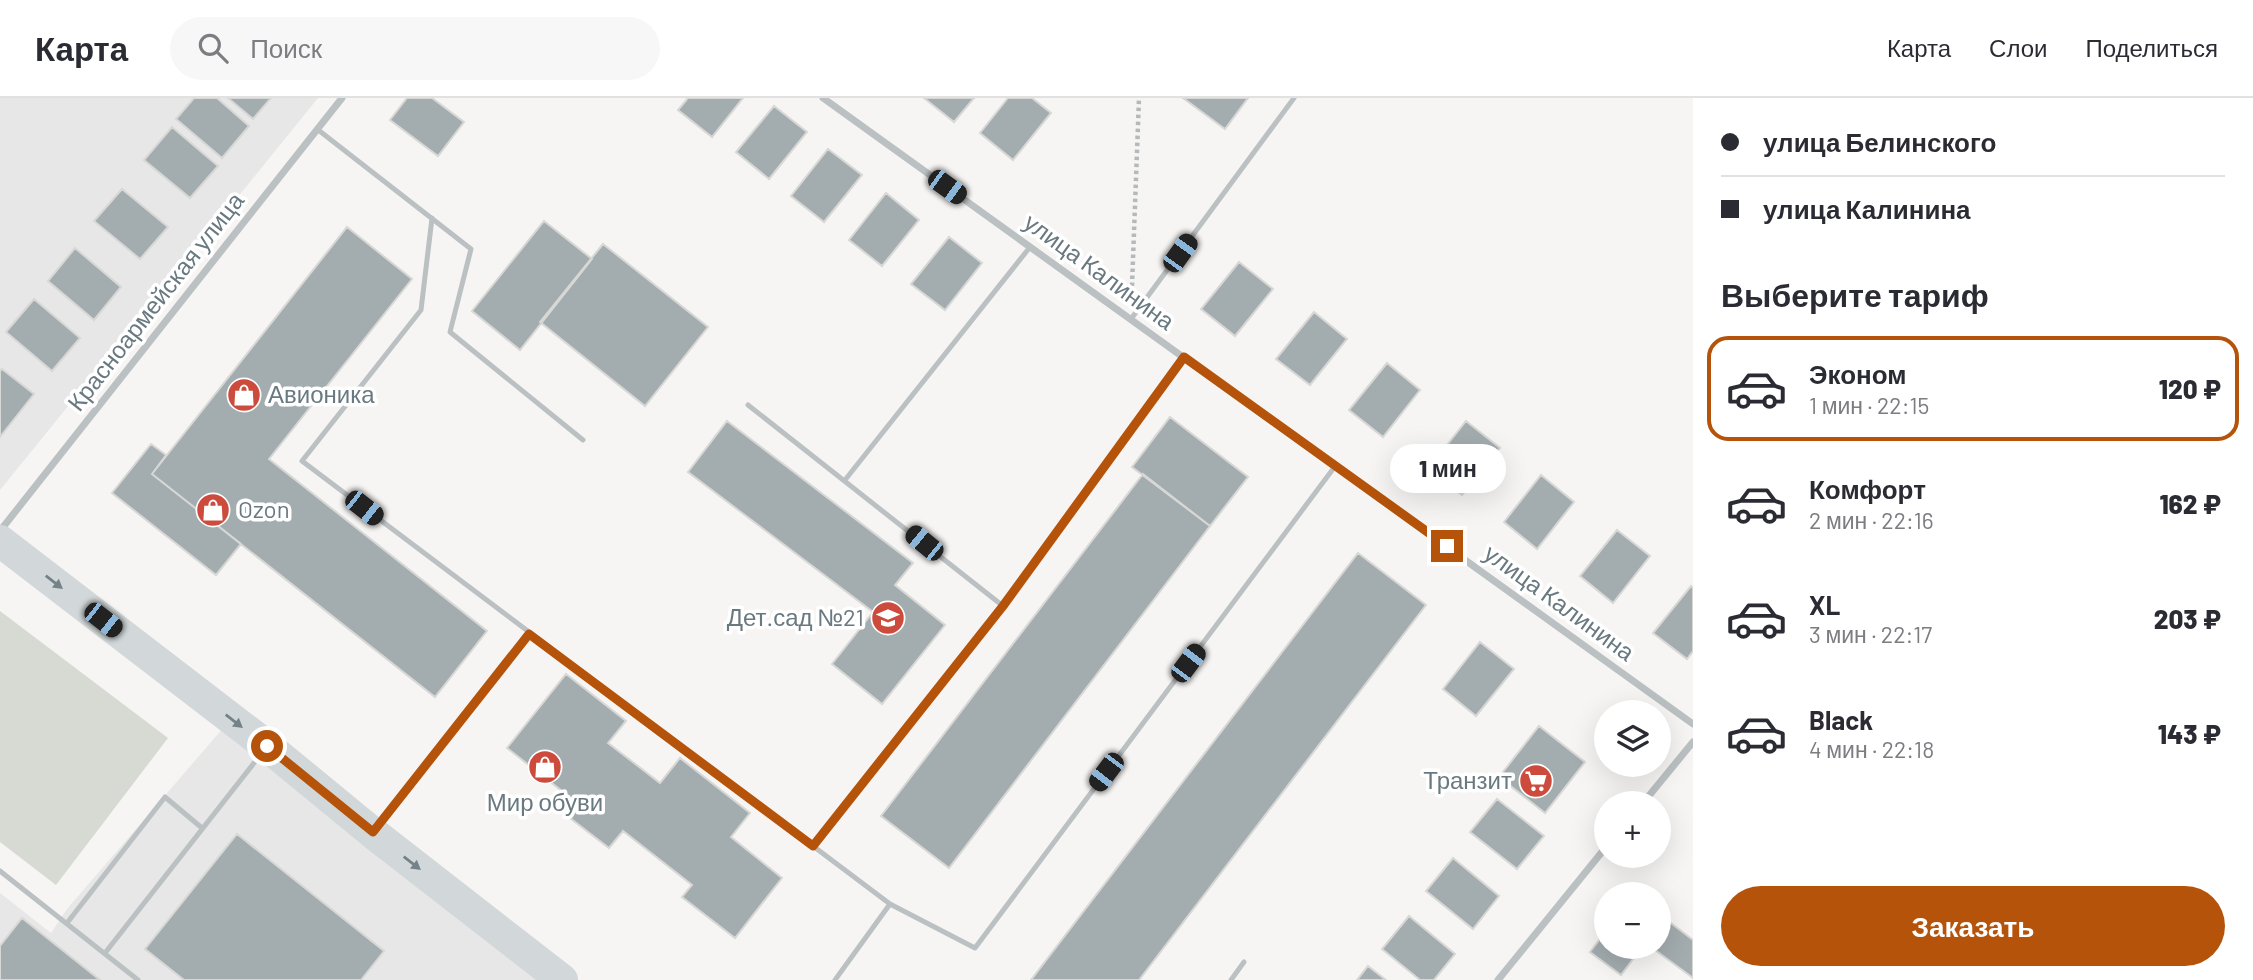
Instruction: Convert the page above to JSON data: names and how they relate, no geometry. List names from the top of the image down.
{
  "streets": {
    "street": ["улица Калинина", "Красноармейская улица"]
  },
  "places": {
    "shop": ["Авионика", "Ozon", "Мир обуви"],
    "school or university": ["Дет.сад №21"],
    "supermarket": ["Транзит"]
  },
  "page": {
    "header": "Карта",
    "search": "Поиск",
    "nav": ["Карта", "Слои", "Поделиться"],
    "banner": ["улица Белинского", "улица Калинина"],
    "heading": "Выберите тариф",
    "list": [
      {
        "name": "Эконом",
        "note": "1 мин · 22:15",
        "value": "120 ₽"
      },
      {
        "name": "Комфорт",
        "note": "2 мин · 22:16",
        "value": "162 ₽"
      },
      {
        "name": "XL",
        "note": "3 мин · 22:17",
        "value": "203 ₽"
      },
      {
        "name": "Black",
        "note": "4 мин · 22:18",
        "value": "143 ₽"
      }
    ],
    "bubble": "1 мин",
    "map_buttons": ["+", "−"],
    "buttons": "Заказать"
  }
}
